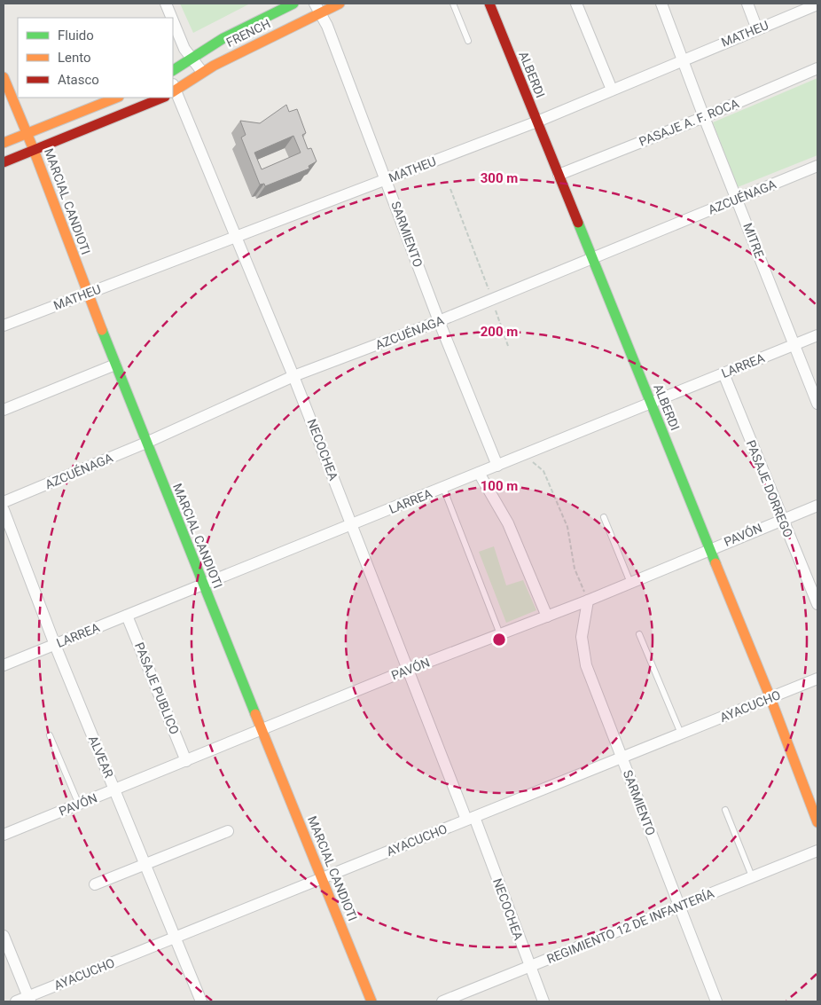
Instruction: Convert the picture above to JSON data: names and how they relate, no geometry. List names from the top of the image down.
{
  "streets": {
    "street": [
      "FRENCH",
      "MATHEU",
      "ALBERDI",
      "PASAJE A. F. ROCA",
      "AZCUÉNAGA",
      "MARCIAL CANDIOTI",
      "SARMIENTO",
      "MITRE",
      "LARREA",
      "NECOCHEA",
      "PASAJE DORREGO",
      "PAVÓN",
      "PASAJE PUBLICO",
      "AYACUCHO",
      "ALVEAR",
      "REGIMIENTO 12 DE INFANTERÍA"
    ]
  },
  "crossings": [
    ["FRENCH", "SARMIENTO"],
    ["FRENCH", "NECOCHEA"],
    ["MATHEU", "ALBERDI"],
    ["MATHEU", "MARCIAL CANDIOTI"],
    ["MATHEU", "SARMIENTO"],
    ["MATHEU", "MITRE"],
    ["MATHEU", "NECOCHEA"],
    ["ALBERDI", "PASAJE A. F. ROCA"],
    ["ALBERDI", "AZCUÉNAGA"],
    ["ALBERDI", "LARREA"],
    ["ALBERDI", "PAVÓN"],
    ["ALBERDI", "AYACUCHO"],
    ["PASAJE A. F. ROCA", "MITRE"],
    ["AZCUÉNAGA", "MARCIAL CANDIOTI"],
    ["AZCUÉNAGA", "SARMIENTO"],
    ["AZCUÉNAGA", "MITRE"],
    ["AZCUÉNAGA", "NECOCHEA"],
    ["MARCIAL CANDIOTI", "LARREA"],
    ["MARCIAL CANDIOTI", "PAVÓN"],
    ["MARCIAL CANDIOTI", "AYACUCHO"],
    ["SARMIENTO", "LARREA"],
    ["SARMIENTO", "PAVÓN"],
    ["SARMIENTO", "AYACUCHO"],
    ["SARMIENTO", "REGIMIENTO 12 DE INFANTERÍA"],
    ["MITRE", "LARREA"],
    ["LARREA", "NECOCHEA"],
    ["LARREA", "PASAJE DORREGO"],
    ["LARREA", "PASAJE PUBLICO"],
    ["LARREA", "ALVEAR"],
    ["NECOCHEA", "PAVÓN"],
    ["NECOCHEA", "AYACUCHO"],
    ["NECOCHEA", "REGIMIENTO 12 DE INFANTERÍA"],
    ["PASAJE DORREGO", "PAVÓN"],
    ["PAVÓN", "PASAJE PUBLICO"],
    ["PAVÓN", "ALVEAR"],
    ["AYACUCHO", "ALVEAR"]
  ],
  "legend": ["Fluido", "Lento", "Atasco"],
  "rings": ["300 m", "200 m", "100 m"]
}
